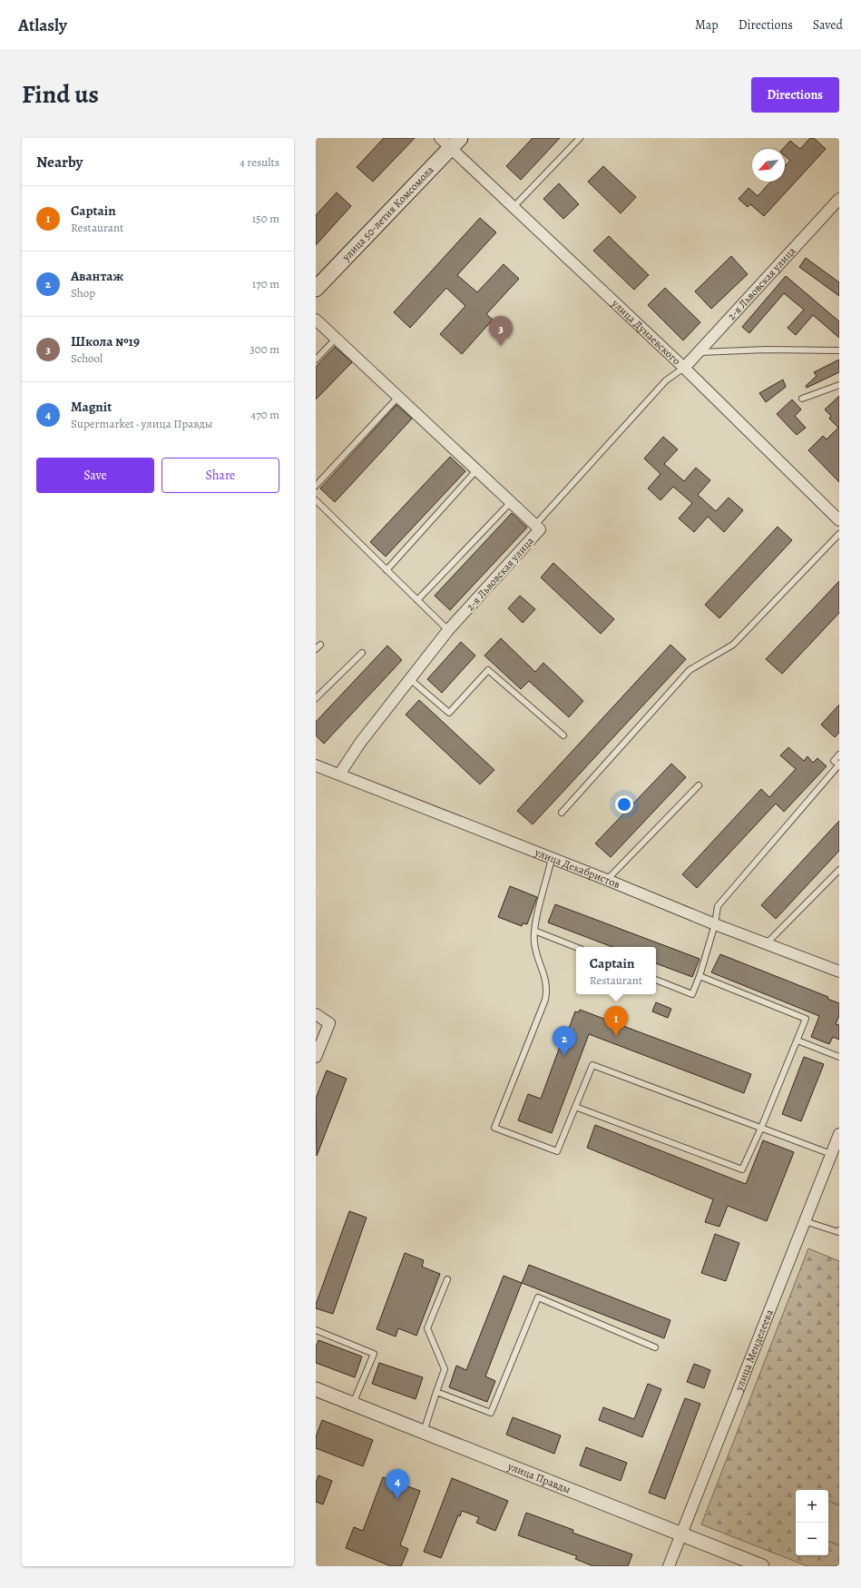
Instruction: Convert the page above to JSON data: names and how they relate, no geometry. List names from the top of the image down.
{
  "streets": {
    "main road": ["улица 50-летия Комсомола"],
    "street": [
      "2-я Львовская улица",
      "улица Дунаевского",
      "улица Декабристов",
      "улица Менделеева",
      "улица Правды"
    ]
  },
  "crossings": [
    ["улица 50-летия Комсомола", "улица Дунаевского"],
    ["2-я Львовская улица", "улица Дунаевского"],
    ["2-я Львовская улица", "улица Декабристов"],
    ["улица Менделеева", "улица Правды"]
  ],
  "north": "bottom left",
  "page": {
    "header": "Atlasly",
    "nav": ["Map", "Directions", "Saved"],
    "title": "Find us",
    "buttons": [
      "Directions",
      ["Save", "Share"]
    ],
    "heading": ["Nearby", "4 results"],
    "list": [
      {
        "mark": "1",
        "name": "Captain",
        "note": "Restaurant",
        "value": "150 m"
      },
      {
        "mark": "2",
        "name": "Авантаж",
        "note": "Shop",
        "value": "170 m"
      },
      {
        "mark": "3",
        "name": "Школа №19",
        "note": "School",
        "value": "300 m"
      },
      {
        "mark": "4",
        "name": "Magnit",
        "note": "Supermarket · улица Правды",
        "value": "470 m"
      }
    ],
    "pins": [
      "3",
      "1",
      "2",
      "4"
    ],
    "popup": ["Captain", "Restaurant"],
    "map_buttons": ["+", "−"]
  }
}
